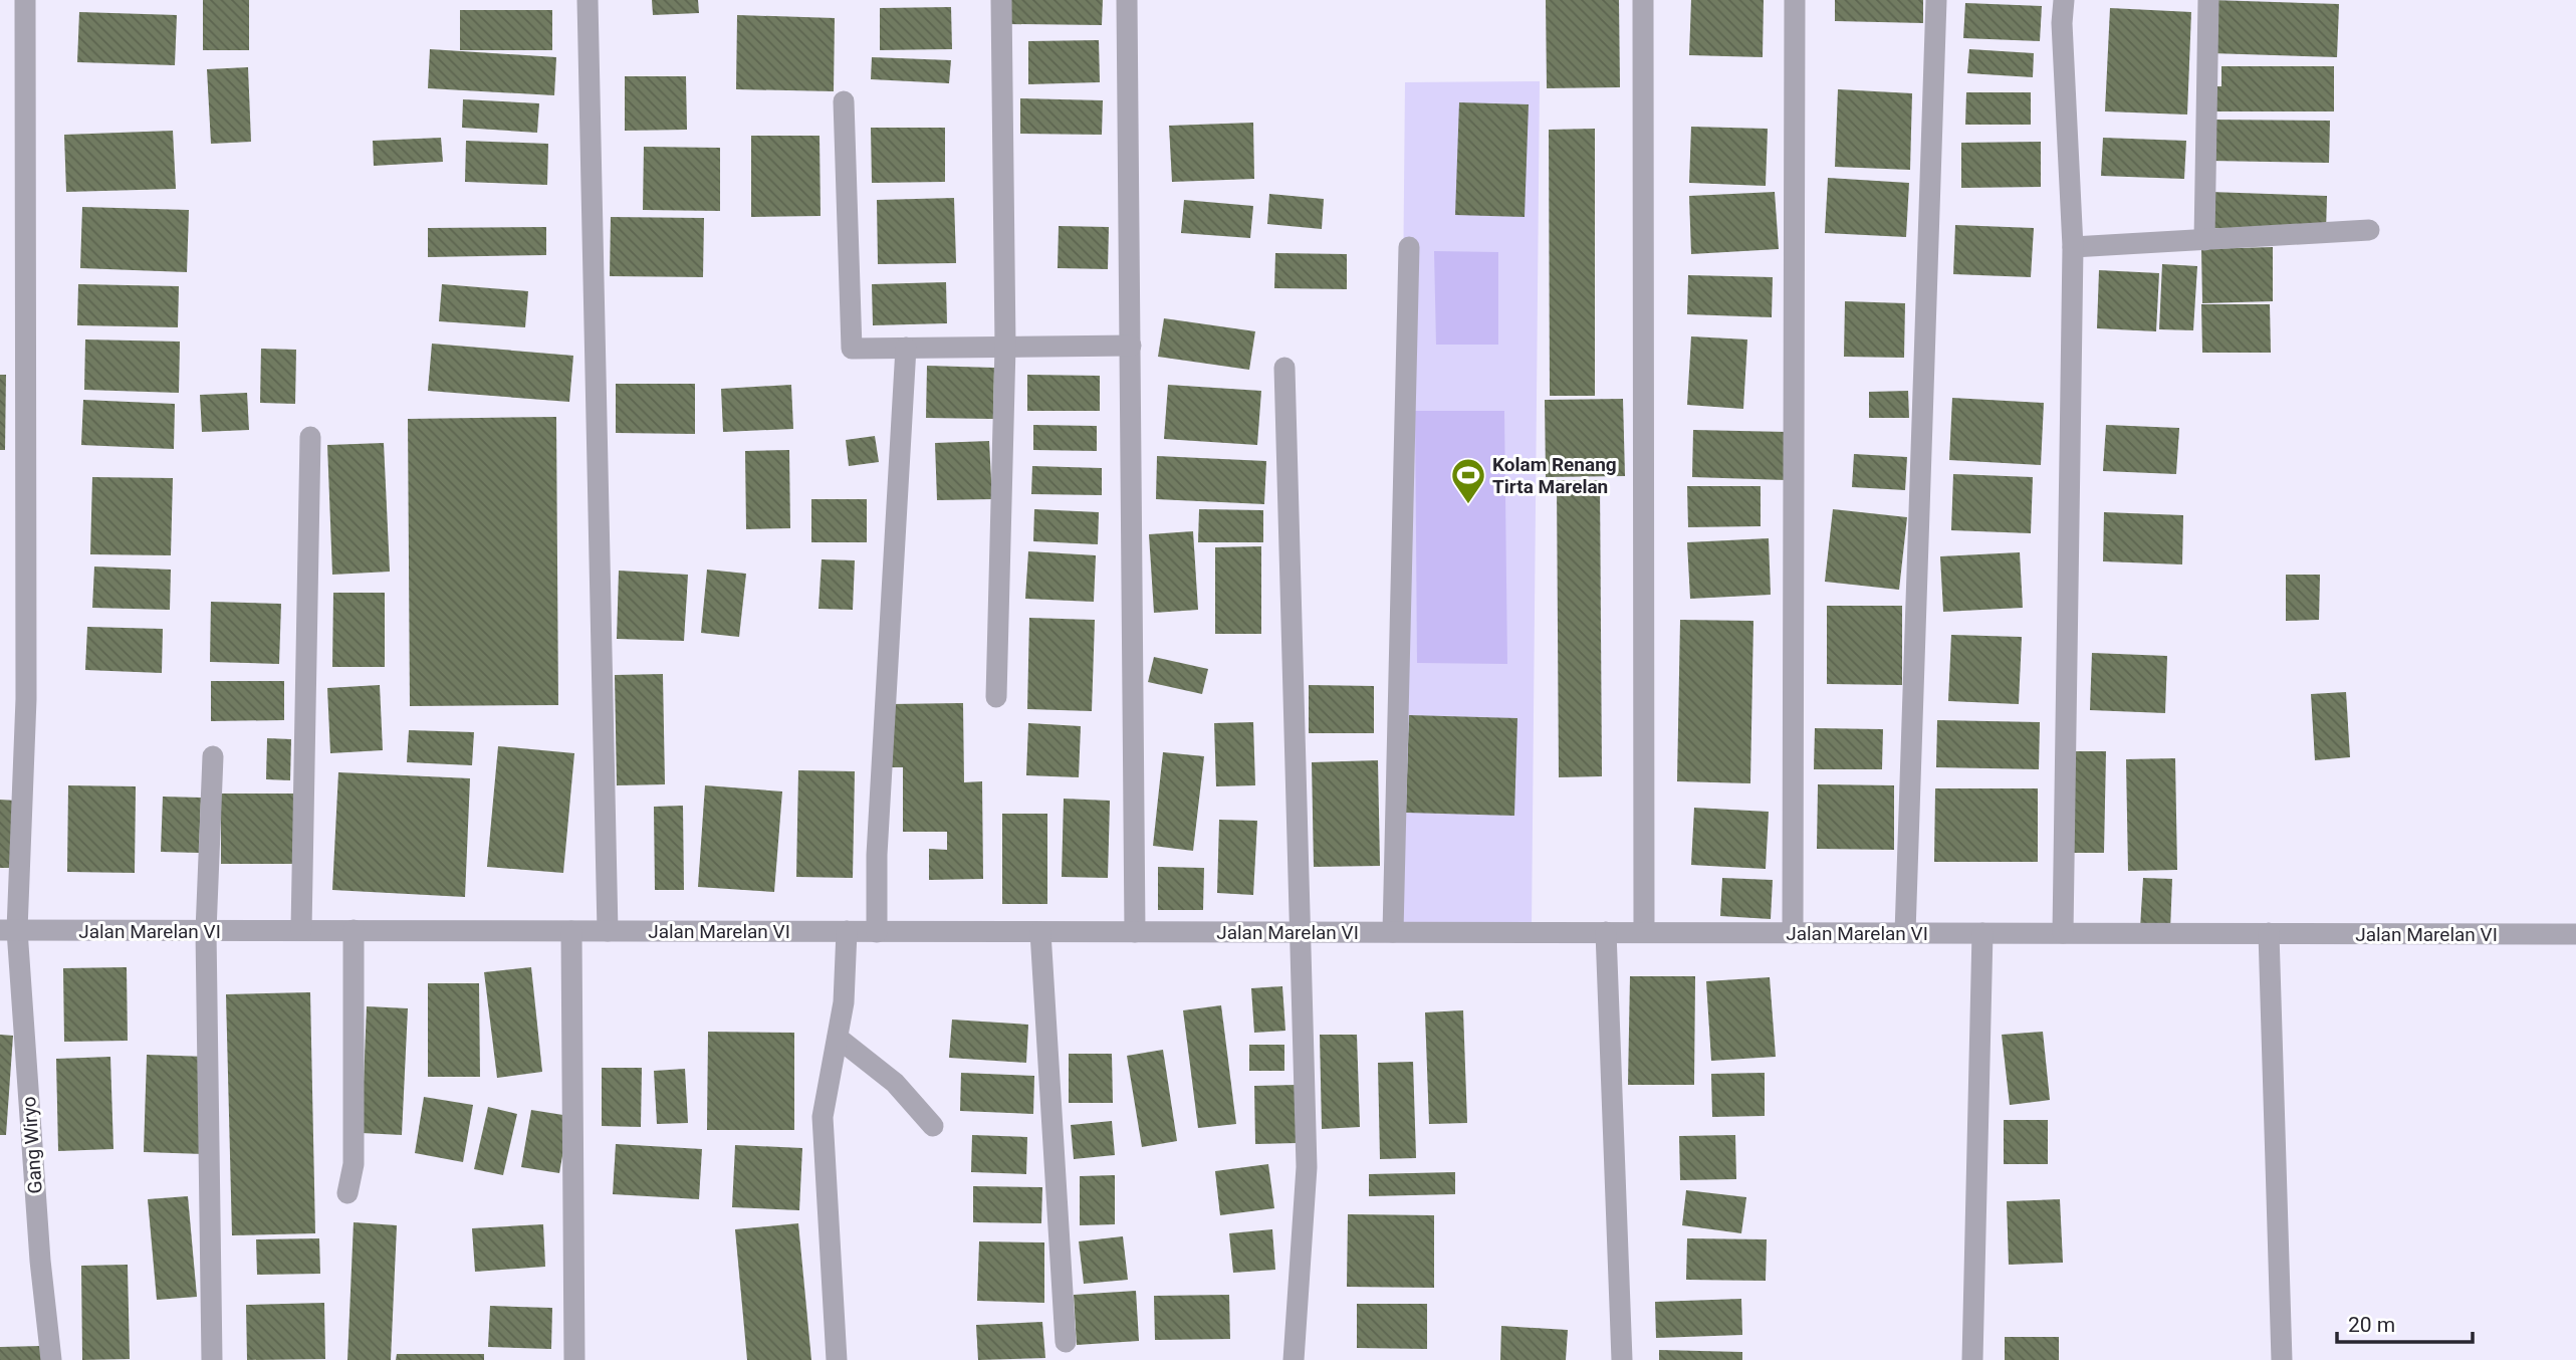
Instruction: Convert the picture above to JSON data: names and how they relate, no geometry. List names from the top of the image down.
{
  "streets": {
    "street": ["Jalan Marelan VI", "Gang Wiryo"]
  },
  "crossings": [
    ["Jalan Marelan VI", "Gang Wiryo"]
  ],
  "places": {
    "sports": ["Kolam Renang Tirta Marelan"]
  },
  "scale_bar": "20 m"
}
